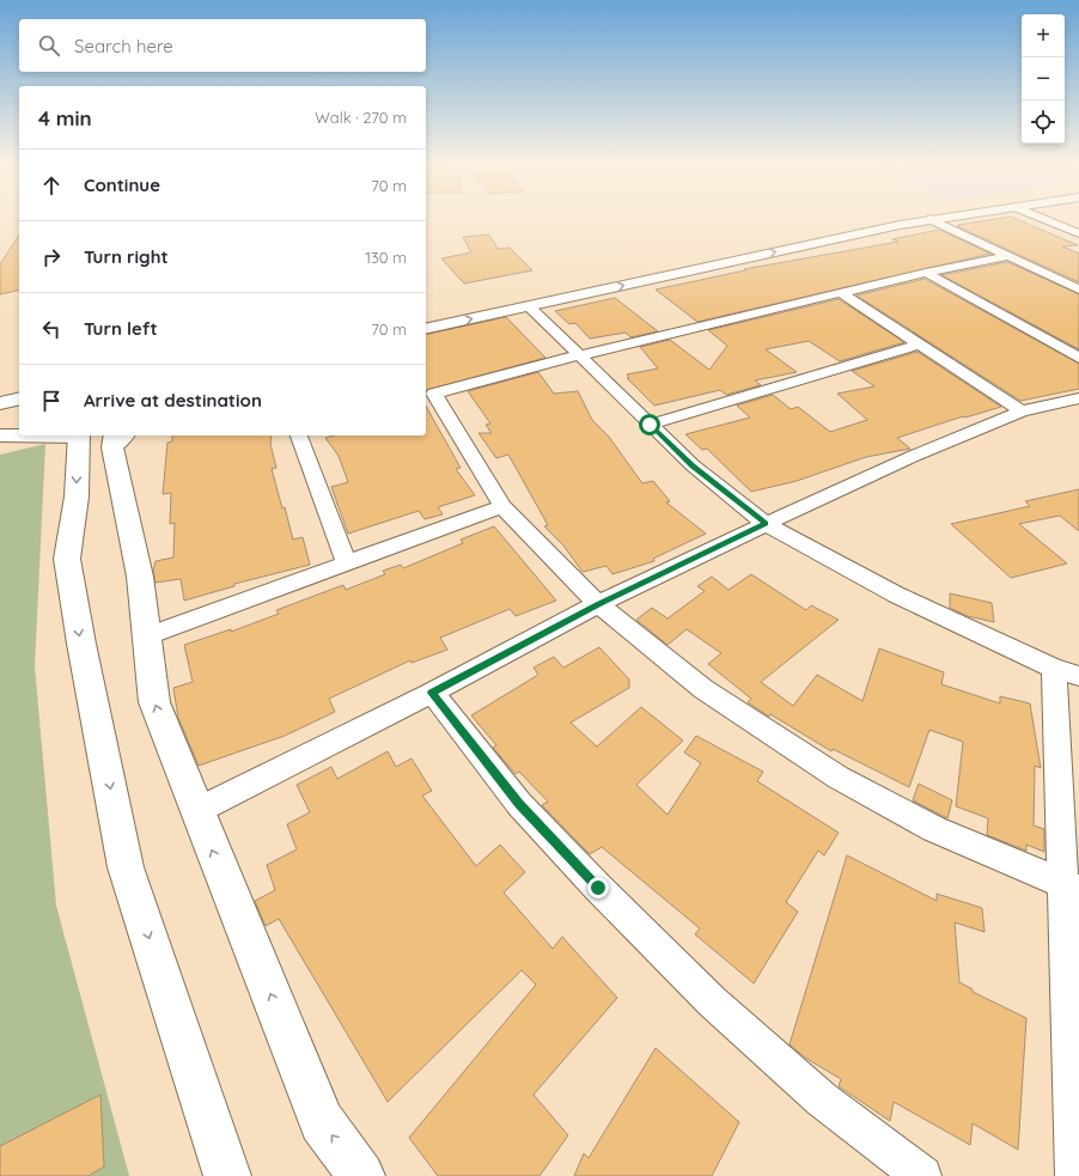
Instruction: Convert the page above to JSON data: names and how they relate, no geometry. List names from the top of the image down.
{
  "page": {
    "map_buttons": ["+", "−"],
    "search": "Search here",
    "heading": ["4 min", "Walk · 270 m"],
    "list": [
      ["Continue", "70 m"],
      ["Turn right", "130 m"],
      ["Turn left", "70 m"],
      "Arrive at destination"
    ]
  }
}
